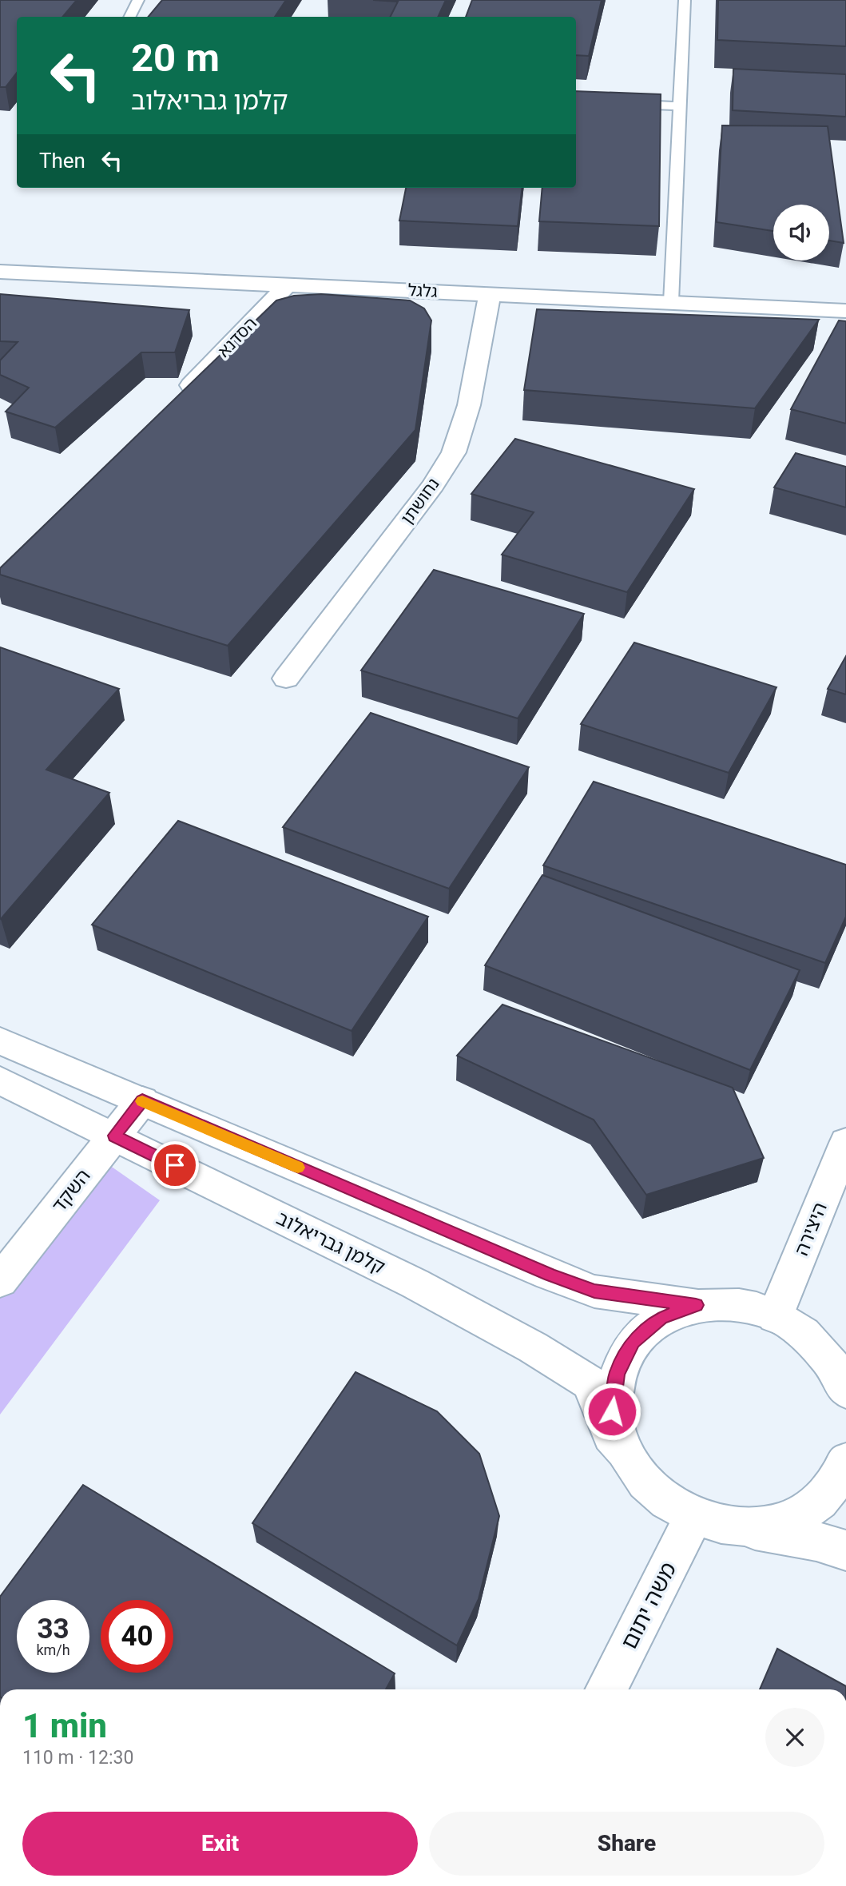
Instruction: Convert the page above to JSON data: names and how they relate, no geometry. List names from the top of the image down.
{
  "streets": {
    "street": [
      "גלגל",
      "הסדנא",
      "נחושתן",
      "השקד",
      "היצירה",
      "קלמן גבריאלוב",
      "משה יתום"
    ]
  },
  "crossings": [
    ["גלגל", "הסדנא"],
    ["גלגל", "נחושתן"],
    ["השקד", "קלמן גבריאלוב"],
    ["קלמן גבריאלוב", "משה יתום"]
  ],
  "page": {
    "turn": ["20 m", "קלמן גבריאלוב"],
    "then": "Then",
    "speed": "33 km/h",
    "limit": "40",
    "heading": ["1 min", "110 m · 12:30"],
    "buttons": ["Exit", "Share"]
  }
}
